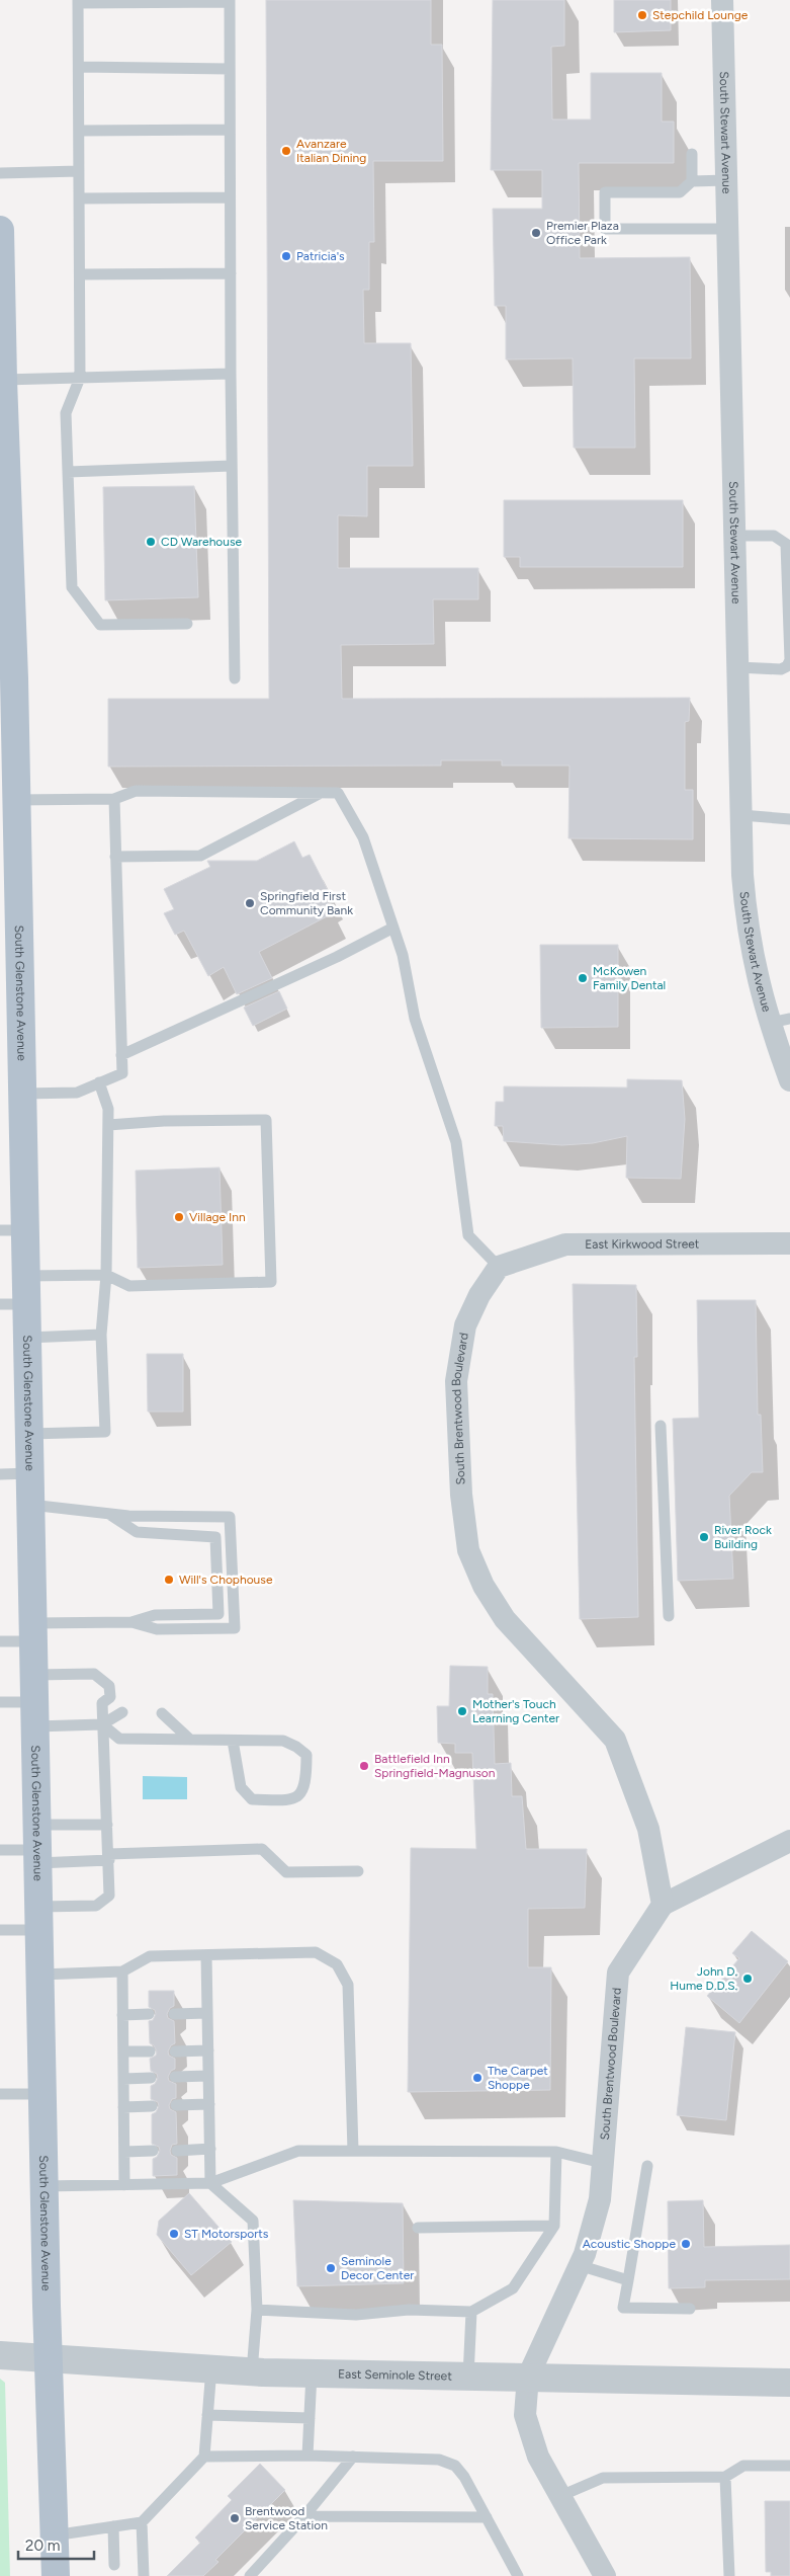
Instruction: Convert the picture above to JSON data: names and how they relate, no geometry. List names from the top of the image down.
{
  "streets": {
    "main road": ["South Glenstone Avenue"],
    "street": [
      "South Stewart Avenue",
      "East Kirkwood Street",
      "South Brentwood Boulevard",
      "East Seminole Street"
    ]
  },
  "crossings": [
    ["South Glenstone Avenue", "East Seminole Street"],
    ["East Kirkwood Street", "South Brentwood Boulevard"],
    ["South Brentwood Boulevard", "East Seminole Street"]
  ],
  "places": [
    "Stepchild Lounge",
    "Avanzare Italian Dining",
    "Premier Plaza Office Park",
    "Patricia's",
    "CD Warehouse",
    "Springfield First Community Bank",
    "McKowen Family Dental",
    "Village Inn",
    "River Rock Building",
    "Will's Chophouse",
    "Mother's Touch Learning Center",
    "Battlefield Inn Springfield-Magnuson",
    "John D. Hume D.D.S.",
    "The Carpet Shoppe",
    "ST Motorsports",
    "Acoustic Shoppe",
    "Seminole Decor Center",
    "Brentwood Service Station"
  ],
  "scale_bar": "20 m"
}
